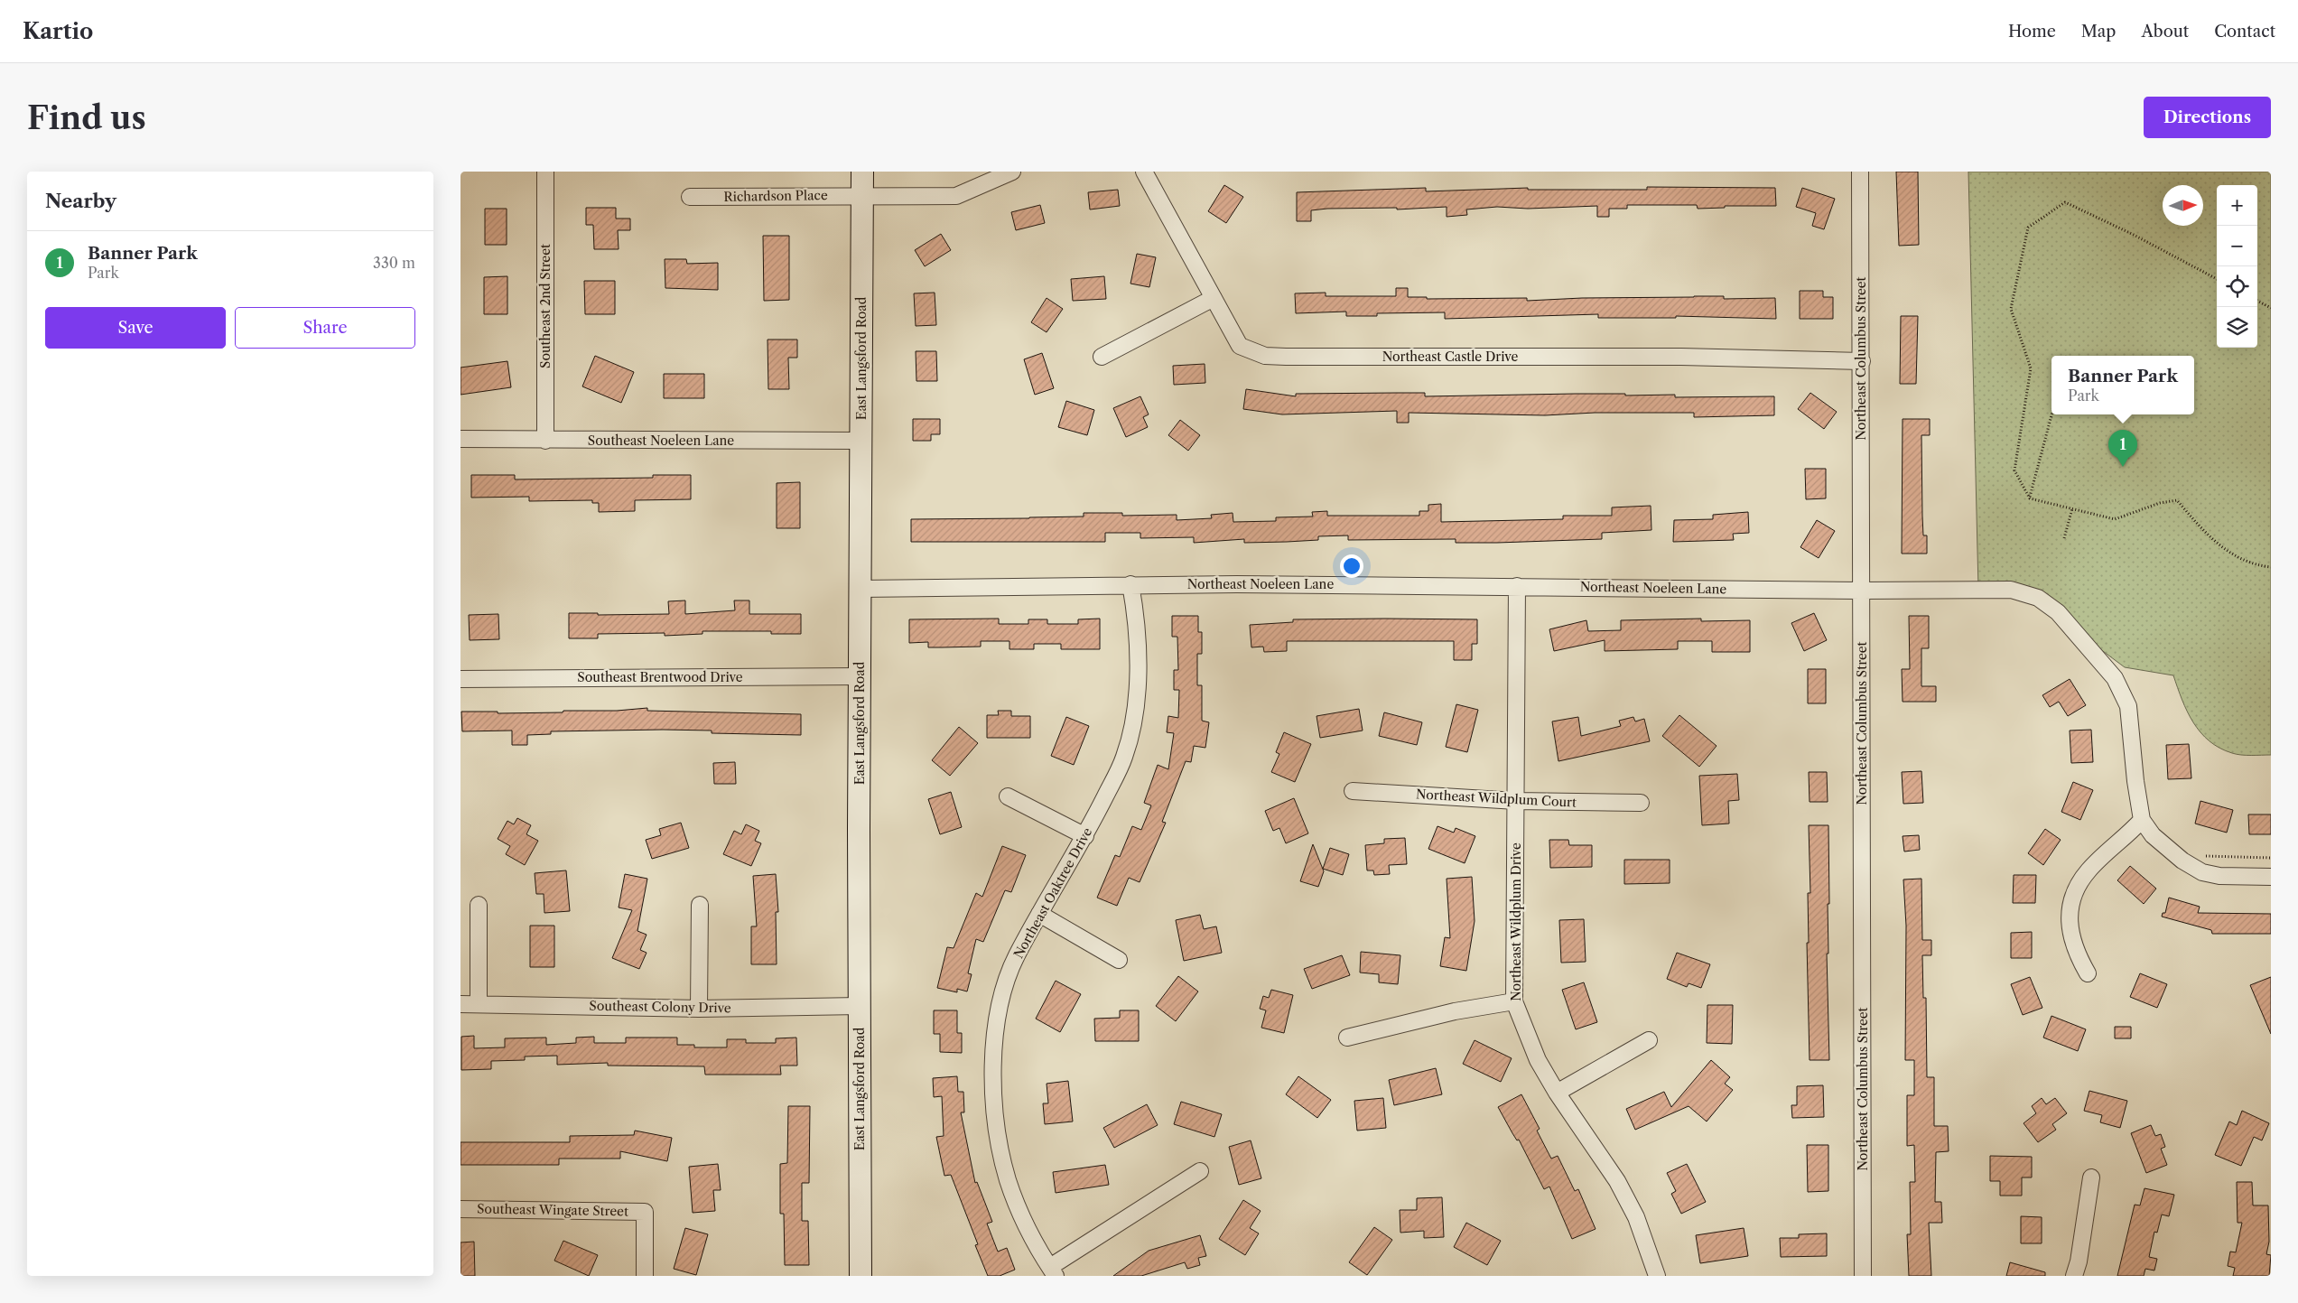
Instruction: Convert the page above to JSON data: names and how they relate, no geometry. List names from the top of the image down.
{
  "streets": {
    "street": [
      "Richardson Place",
      "Southeast 2nd Street",
      "Northeast Castle Drive",
      "East Langsford Road",
      "Northeast Columbus Street",
      "Southeast Noeleen Lane",
      "Northeast Noeleen Lane",
      "Southeast Brentwood Drive",
      "Northeast Wildplum Court",
      "Northeast Oaktree Drive",
      "Northeast Wildplum Drive",
      "Southeast Colony Drive",
      "Southeast Wingate Street"
    ]
  },
  "crossings": [
    ["Richardson Place", "East Langsford Road"],
    ["Southeast 2nd Street", "Southeast Noeleen Lane"],
    ["Northeast Castle Drive", "Northeast Columbus Street"],
    ["East Langsford Road", "Southeast Noeleen Lane"],
    ["East Langsford Road", "Northeast Noeleen Lane"],
    ["East Langsford Road", "Southeast Brentwood Drive"],
    ["East Langsford Road", "Southeast Colony Drive"],
    ["Northeast Columbus Street", "Northeast Noeleen Lane"],
    ["Northeast Noeleen Lane", "Northeast Oaktree Drive"],
    ["Northeast Noeleen Lane", "Northeast Wildplum Drive"],
    ["Northeast Wildplum Court", "Northeast Wildplum Drive"]
  ],
  "north": "right",
  "page": {
    "header": "Kartio",
    "nav": [
      "Home",
      "Map",
      "About",
      "Contact"
    ],
    "buttons": [
      "Directions",
      ["Save", "Share"]
    ],
    "title": "Find us",
    "heading": "Nearby",
    "map_buttons": ["+", "−"],
    "list": [
      {
        "mark": "1",
        "name": "Banner Park",
        "note": "Park",
        "value": "330 m"
      }
    ],
    "popup": ["Banner Park", "Park"],
    "pins": "1"
  }
}
